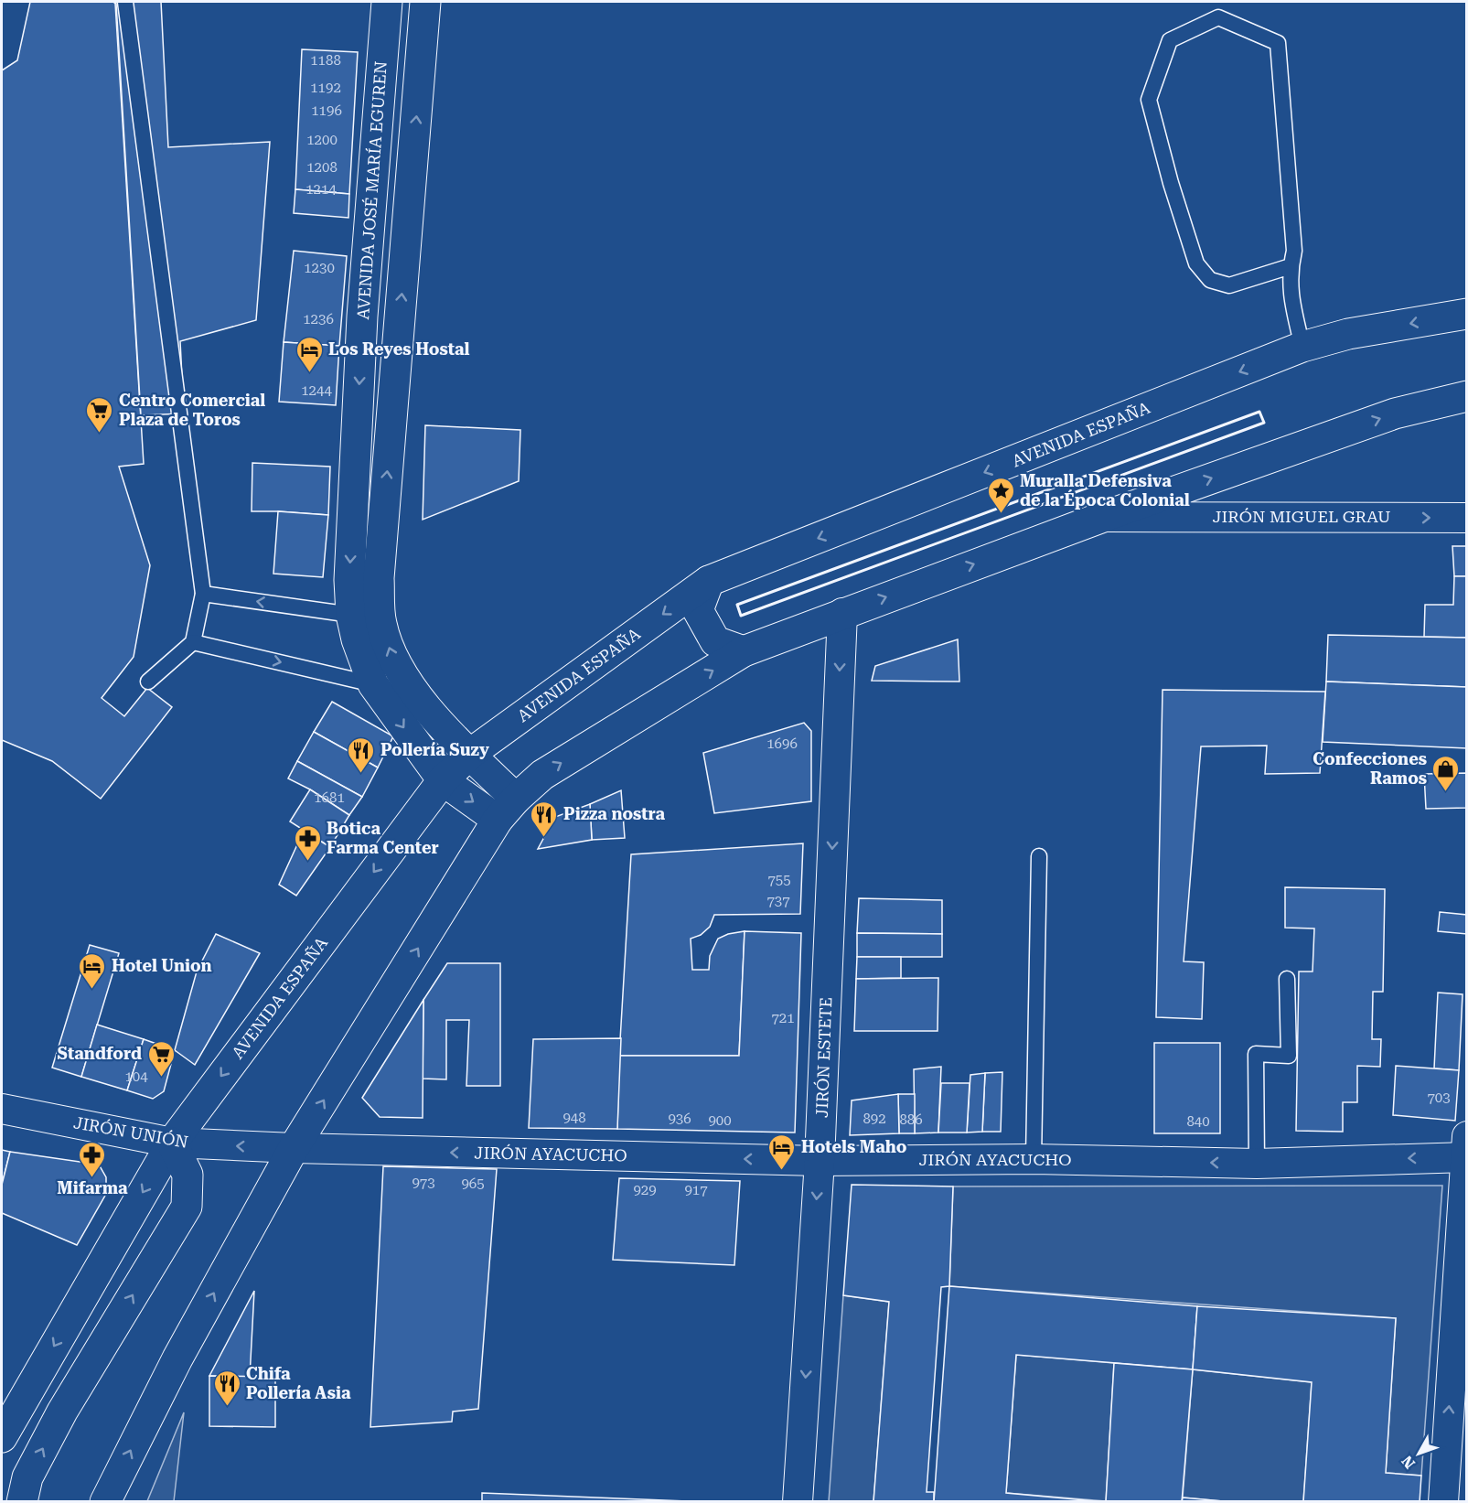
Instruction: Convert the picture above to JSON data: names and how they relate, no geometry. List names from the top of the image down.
{
  "streets": {
    "main road": ["AVENIDA JOSÉ MARÍA EGUREN", "AVENIDA ESPAÑA"],
    "street": [
      "JIRÓN MIGUEL GRAU",
      "JIRÓN ESTETE",
      "JIRÓN UNIÓN",
      "JIRÓN AYACUCHO"
    ]
  },
  "crossings": [
    ["AVENIDA JOSÉ MARÍA EGUREN", "AVENIDA ESPAÑA"],
    ["AVENIDA ESPAÑA", "JIRÓN UNIÓN"],
    ["JIRÓN ESTETE", "JIRÓN AYACUCHO"],
    ["JIRÓN UNIÓN", "JIRÓN AYACUCHO"]
  ],
  "one_way": [
    "JIRÓN MIGUEL GRAU",
    "JIRÓN ESTETE",
    "JIRÓN UNIÓN",
    "JIRÓN AYACUCHO"
  ],
  "places": {
    "hotel": ["Los Reyes Hostal", "Hotel Union", "Hotels Maho"],
    "supermarket": ["Centro Comercial Plaza de Toros", "Standford"],
    "place": ["Muralla Defensiva de la Época Colonial"],
    "restaurant": ["Pollería Suzy", "Pizza nostra", "Chifa Pollería Asia"],
    "shop": ["Confecciones Ramos"],
    "pharmacy": ["Botica Farma Center", "Mifarma"]
  },
  "house_numbers": [
    "1188",
    "1192",
    "1196",
    "1200",
    "1208",
    "1214",
    "1230",
    "1236",
    "1244",
    "1696",
    "1681",
    "755",
    "737",
    "721",
    "104",
    "703",
    "948",
    "936",
    "892",
    "886",
    "900",
    "840",
    "973",
    "965",
    "929",
    "917"
  ],
  "north": "bottom left"
}
